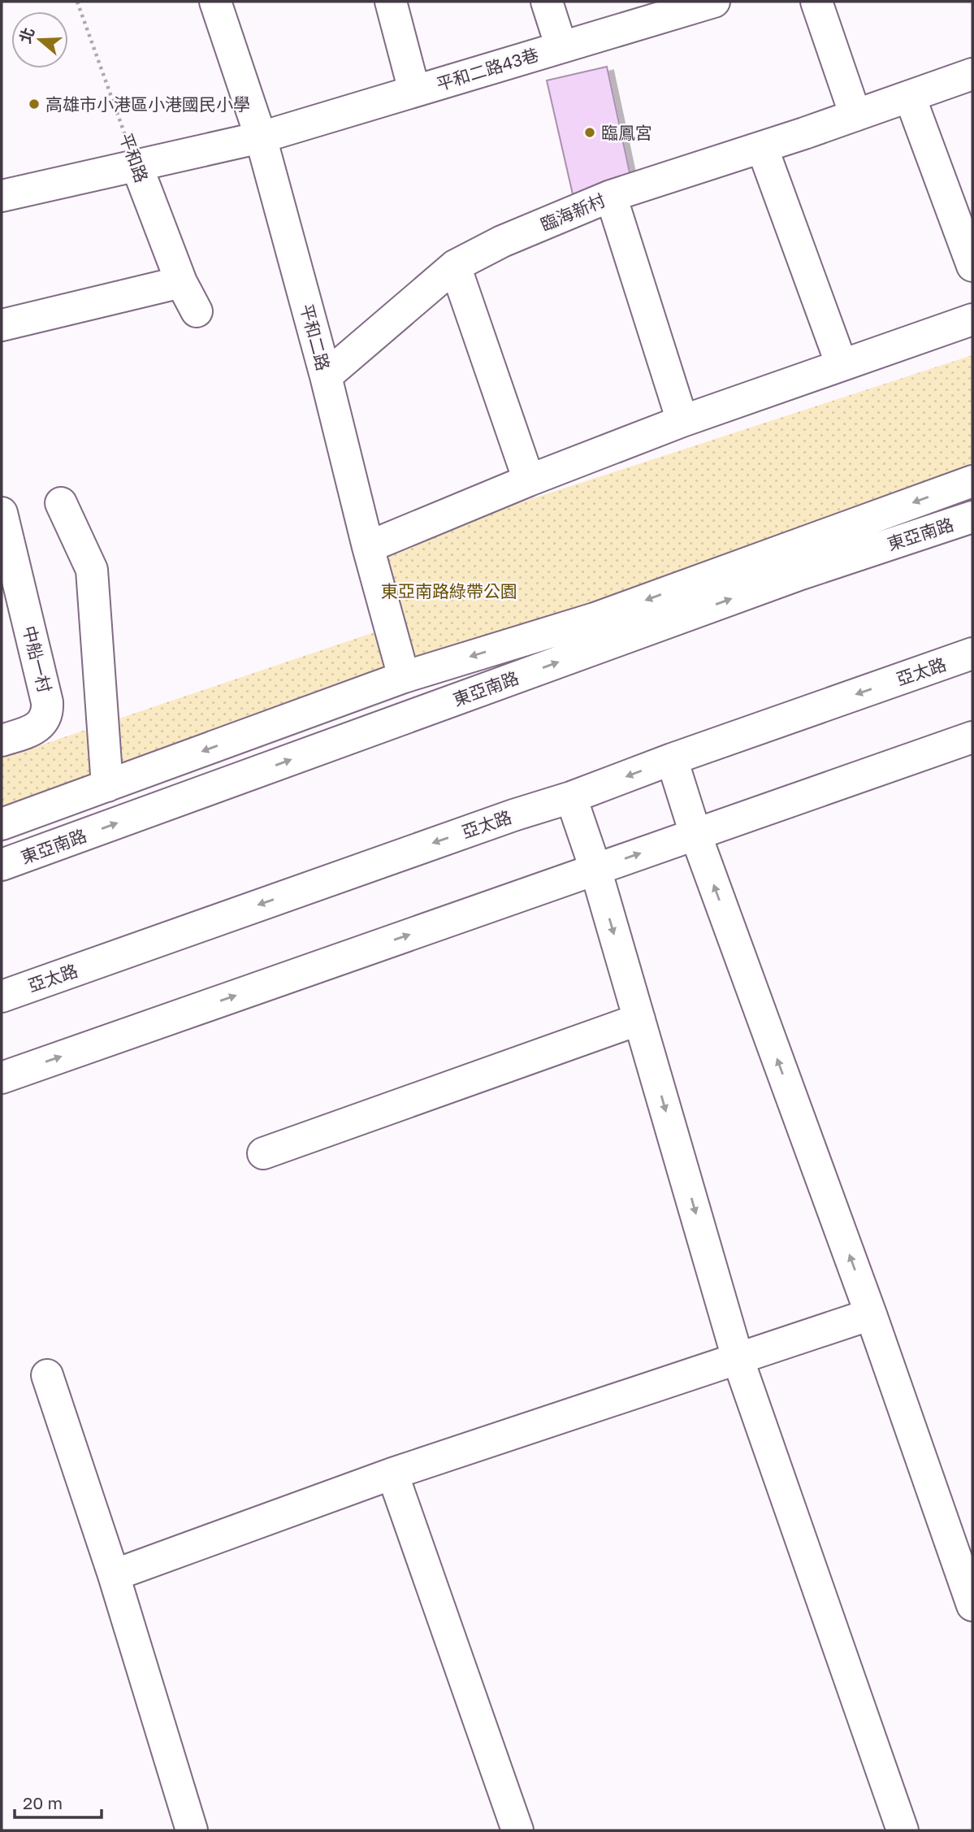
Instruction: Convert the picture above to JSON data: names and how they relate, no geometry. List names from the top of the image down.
{
  "streets": {
    "street": [
      "平和二路43巷",
      "平和路",
      "臨海新村",
      "平和二路",
      "東亞南路",
      "中船一村",
      "亞太路"
    ]
  },
  "crossings": [
    ["平和二路43巷", "平和路"],
    ["平和二路43巷", "平和二路"],
    ["臨海新村", "平和二路"],
    ["平和二路", "東亞南路"]
  ],
  "parks": ["東亞南路綠帶公園"],
  "places": ["高雄市小港區小港國民小學", "臨鳳宮"],
  "scale_bar": "20 m",
  "north": "left"
}
